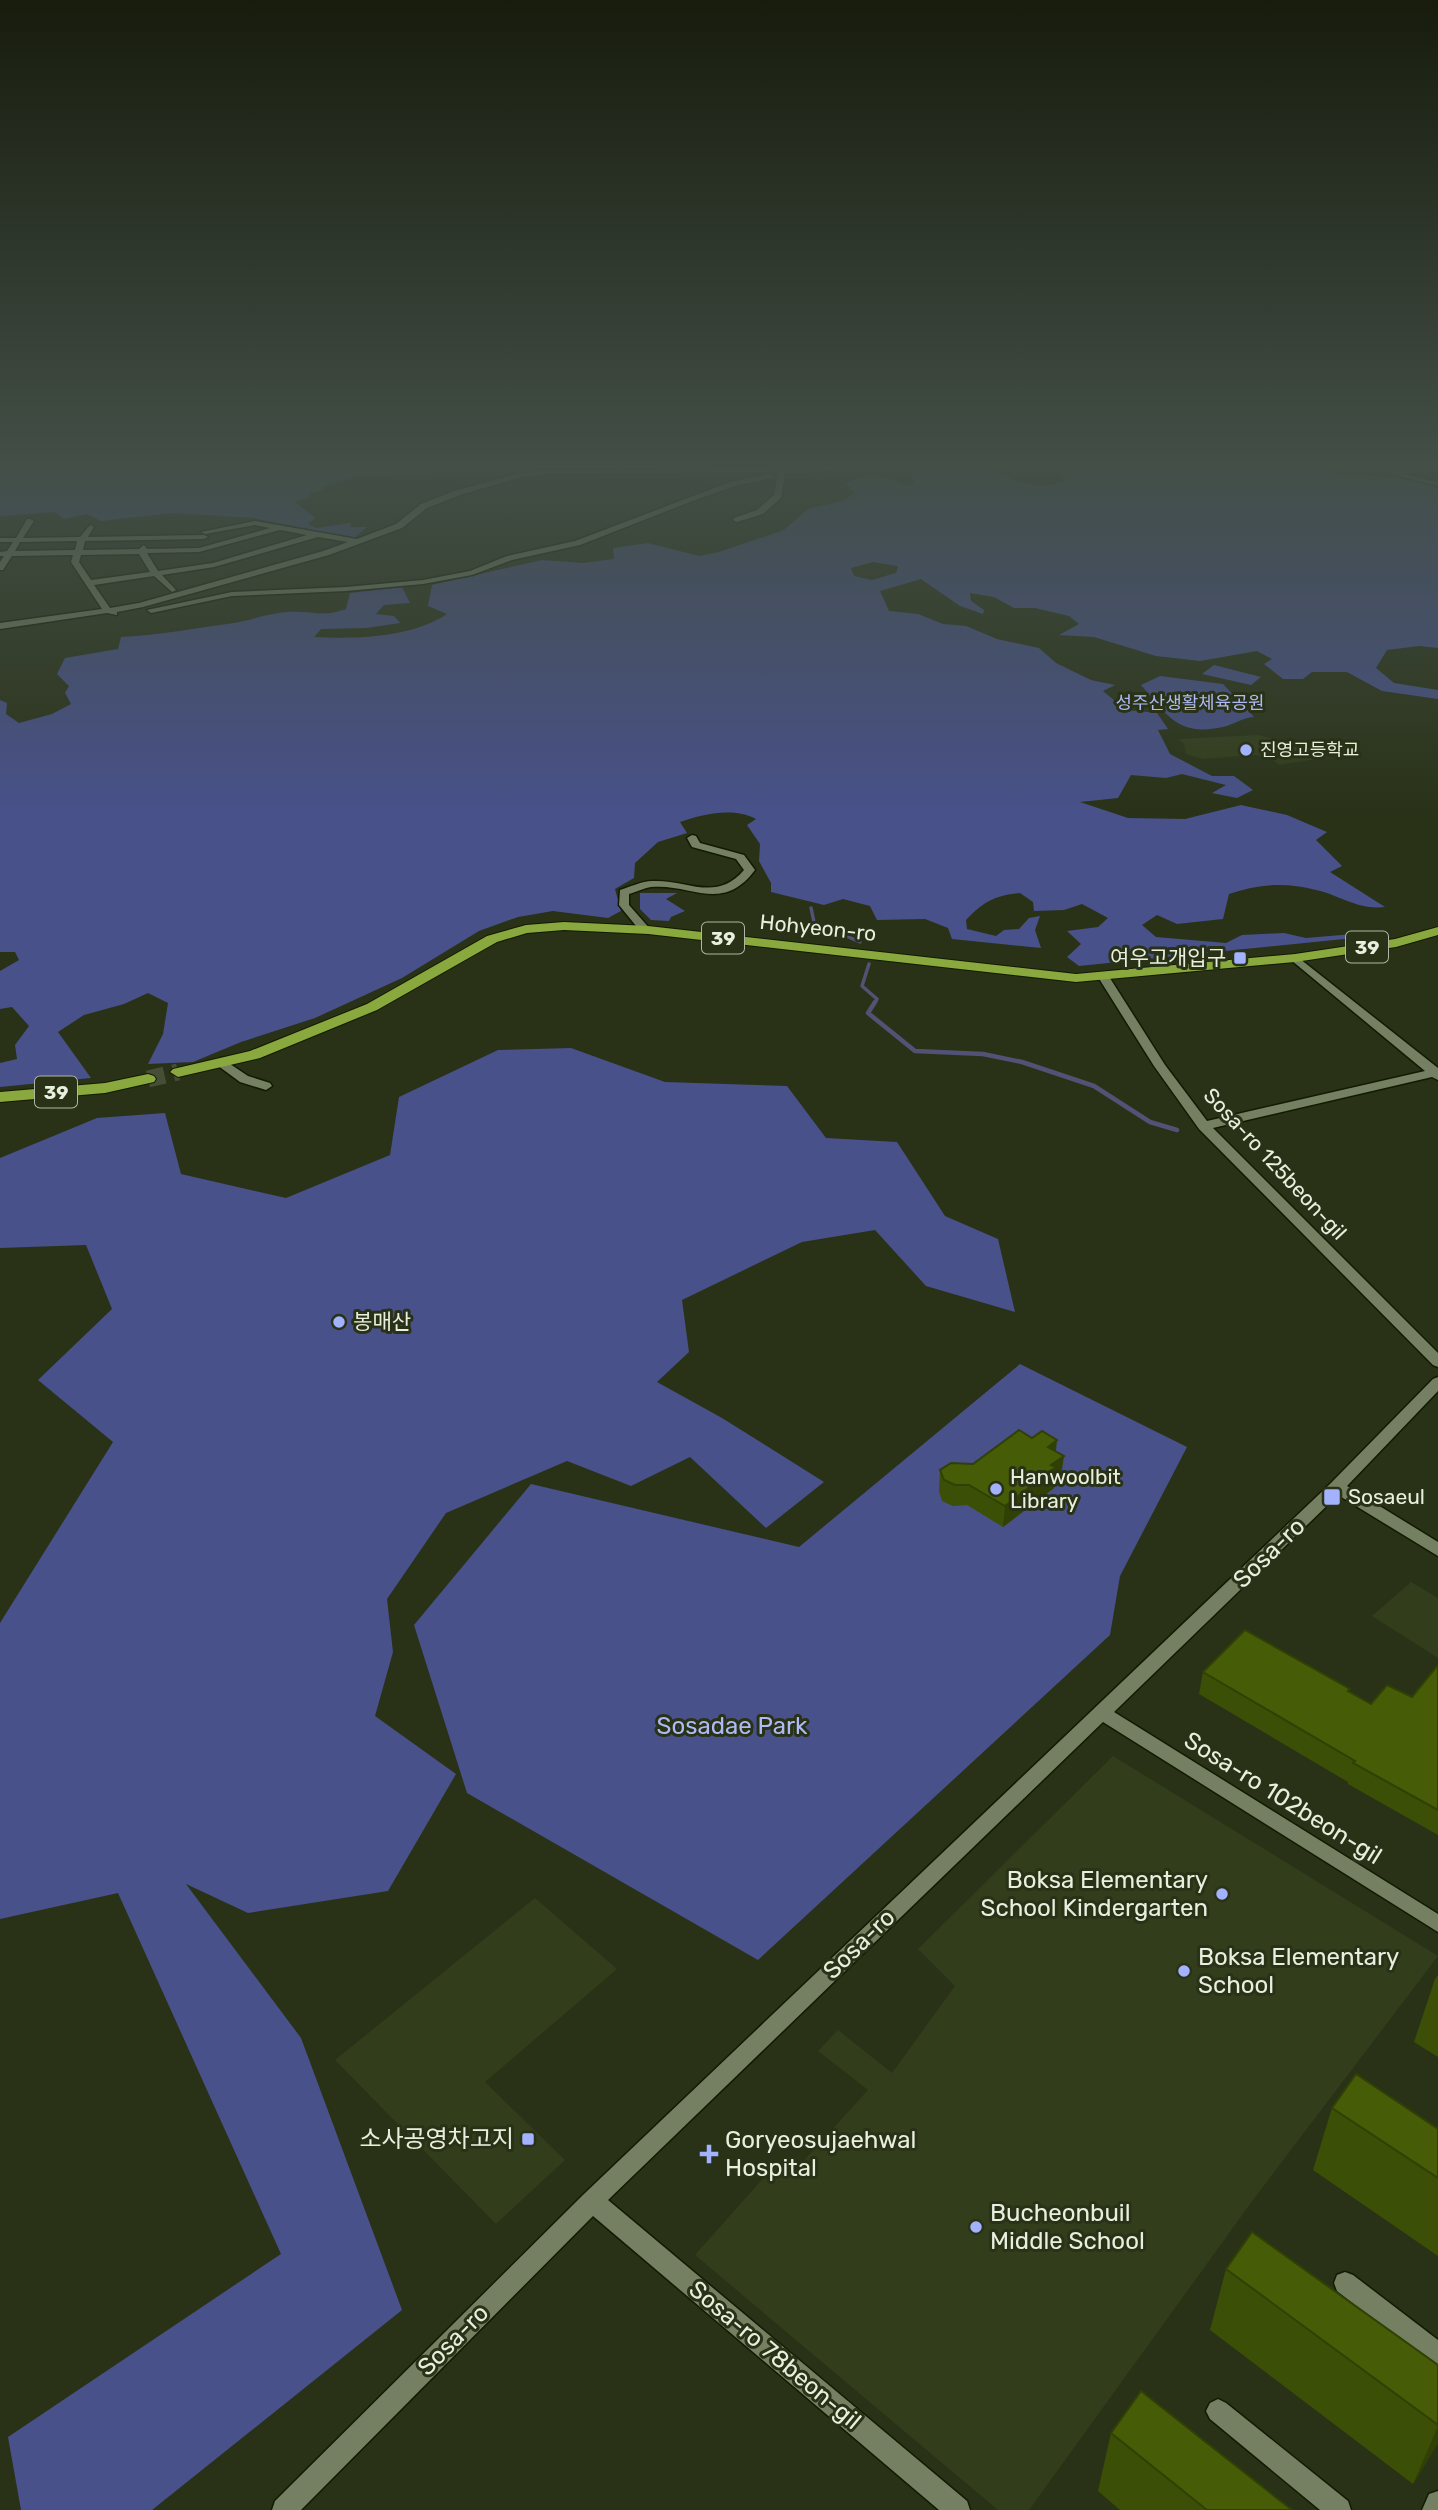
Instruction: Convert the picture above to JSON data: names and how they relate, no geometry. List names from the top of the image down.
{
  "streets": {
    "main road": ["Hohyeon-ro", "39"],
    "street": [
      "Sosa-ro 125beon-gil",
      "Sosa-ro",
      "Sosa-ro 102beon-gil",
      "Sosa-ro 78beon-gil"
    ]
  },
  "crossings": [
    ["Hohyeon-ro", "Sosa-ro 125beon-gil"],
    ["Sosa-ro", "Sosa-ro 102beon-gil"],
    ["Sosa-ro", "Sosa-ro 78beon-gil"]
  ],
  "parks": ["성주산생활체육공원", "Sosadae Park"],
  "places": {
    "other": [
      "진영고등학교",
      "봉매산",
      "Hanwoolbit Library",
      "Boksa Elementary School Kindergarten",
      "Boksa Elementary School",
      "Bucheonbuil Middle School"
    ],
    "transit": ["여우고개입구", "Sosaeul", "소사공영차고지"],
    "health": ["Goryeosujaehwal Hospital"]
  }
}
